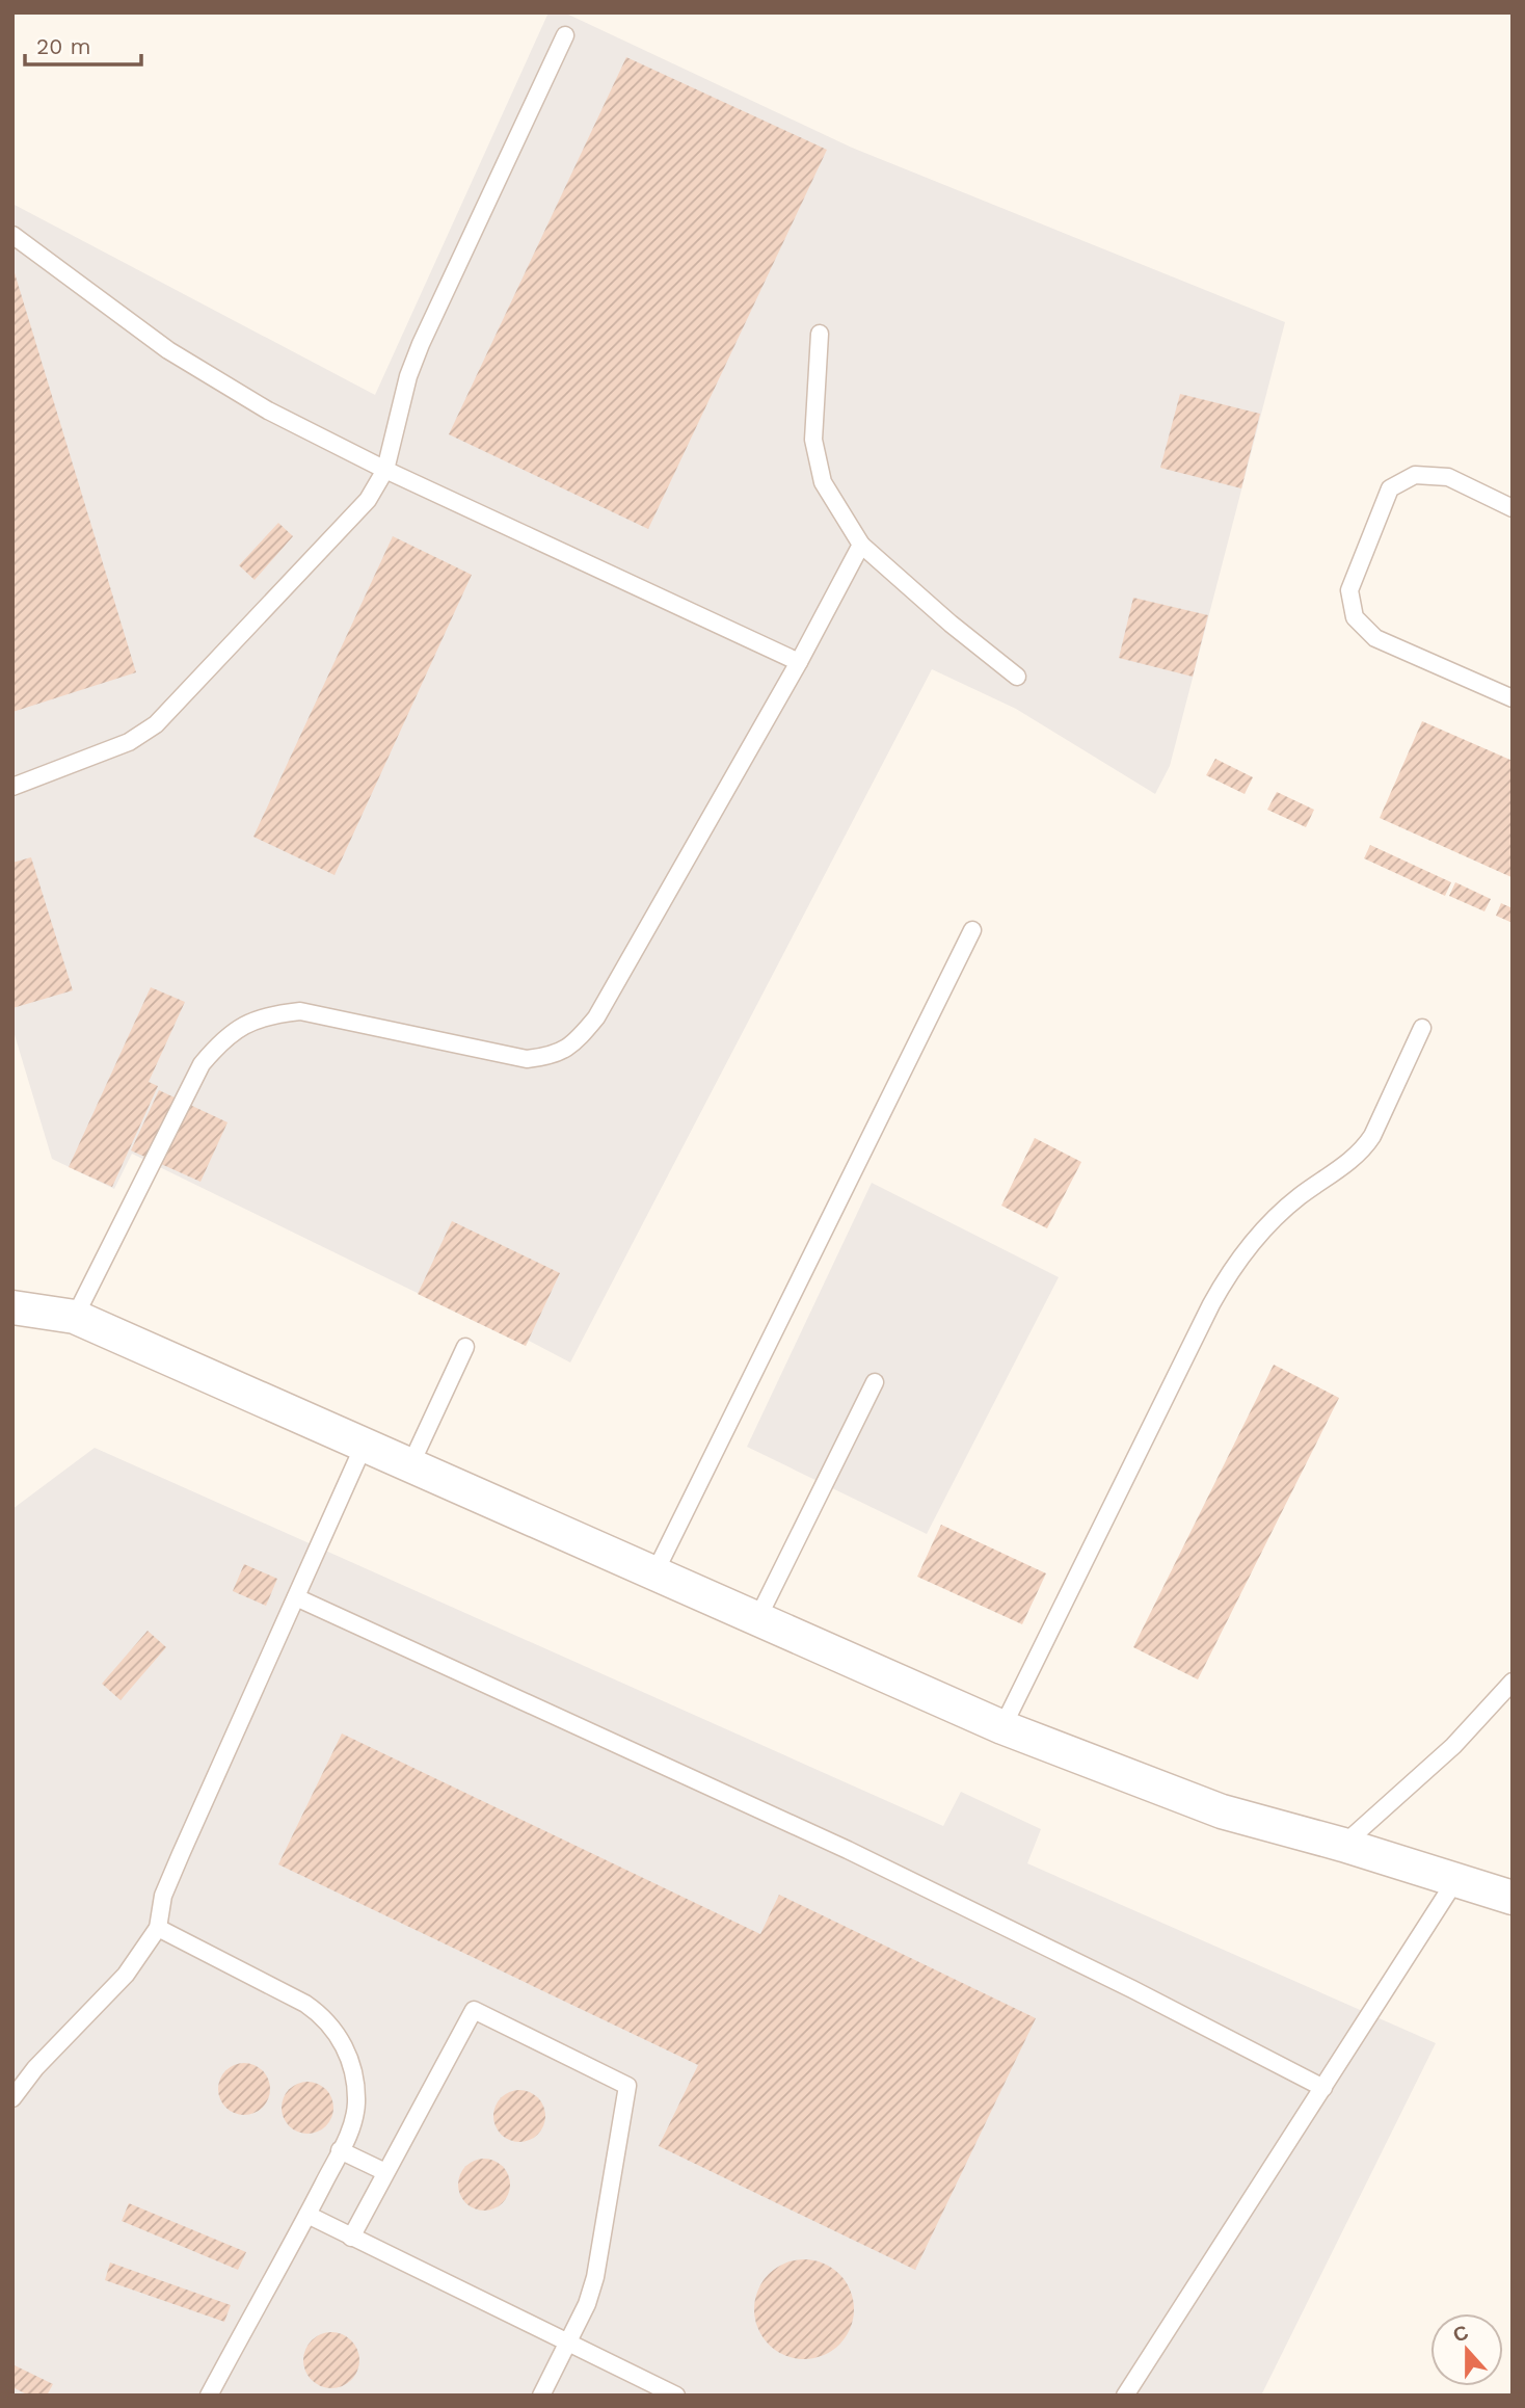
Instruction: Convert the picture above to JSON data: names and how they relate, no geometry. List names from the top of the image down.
{
  "scale_bar": "20 m",
  "north": "top"
}
